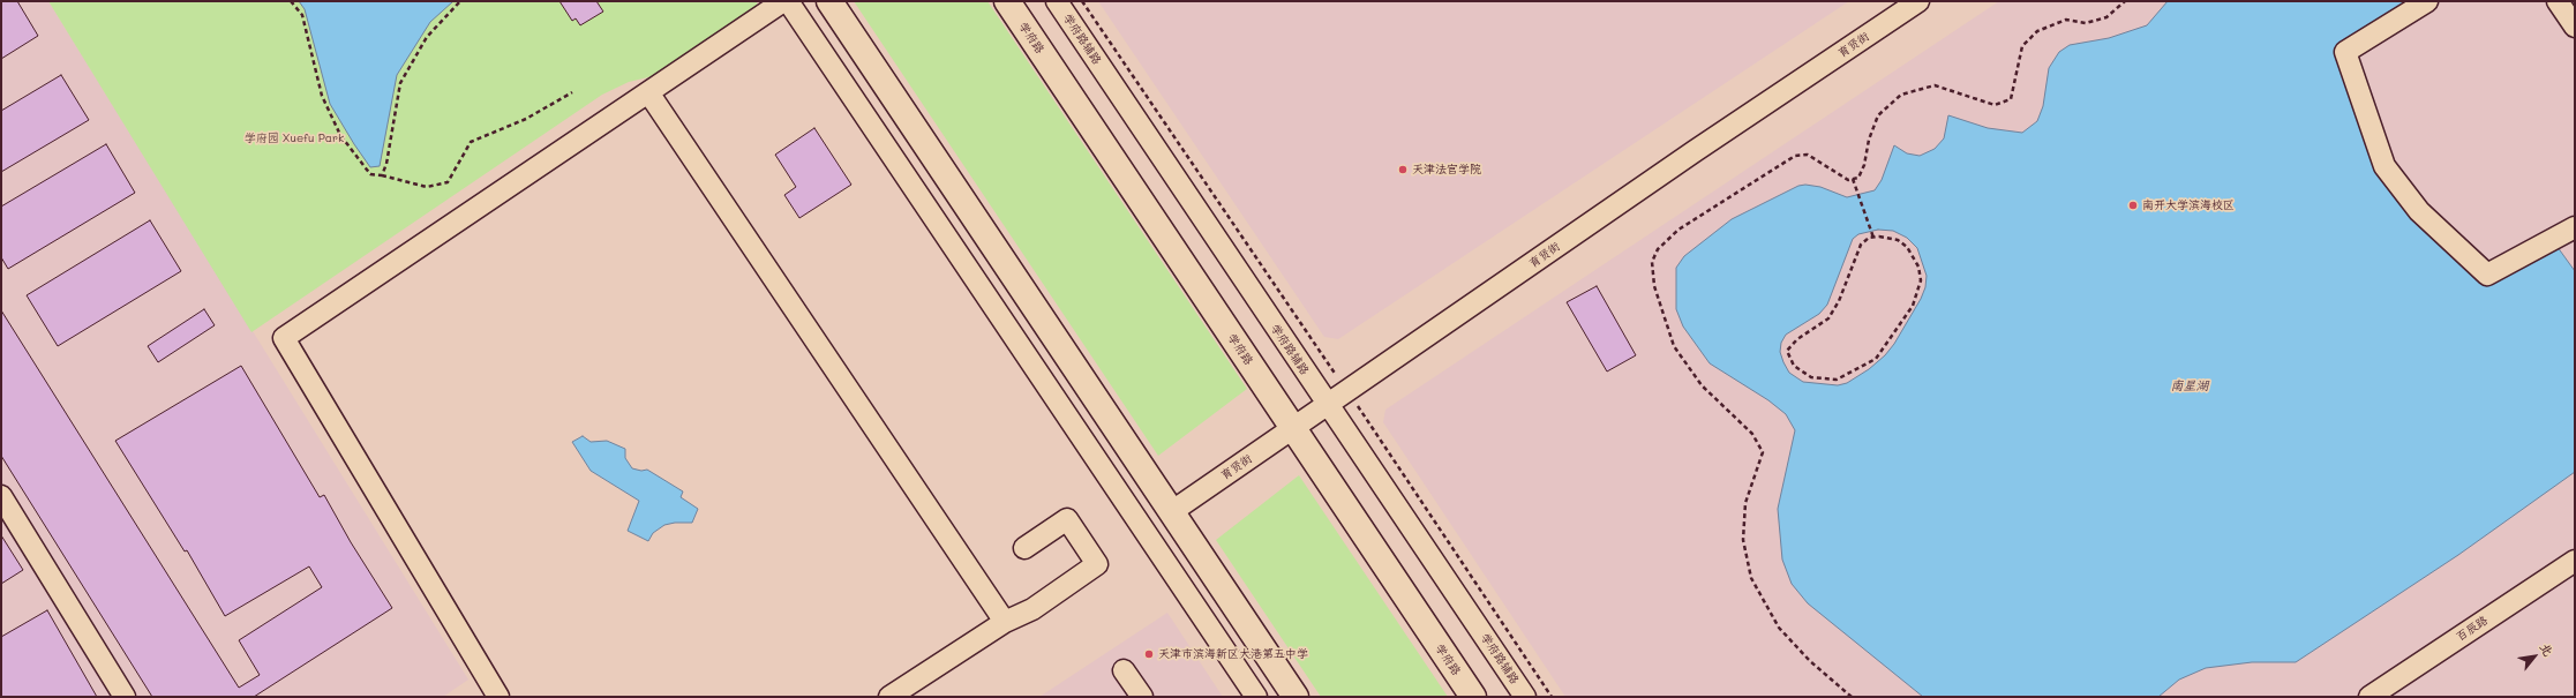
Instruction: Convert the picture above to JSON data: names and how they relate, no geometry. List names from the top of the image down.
{
  "streets": {
    "highway": ["学府路"],
    "street": ["学府路辅路", "育贤街", "百辰路"]
  },
  "crossings": [
    ["学府路", "育贤街"],
    ["学府路辅路", "育贤街"]
  ],
  "water": ["南星湖"],
  "parks": ["学府园 Xuefu Park"],
  "places": ["天津法官学院", "南开大学滨海校区", "天津市滨海新区大港第五中学"],
  "north": "top right"
}
